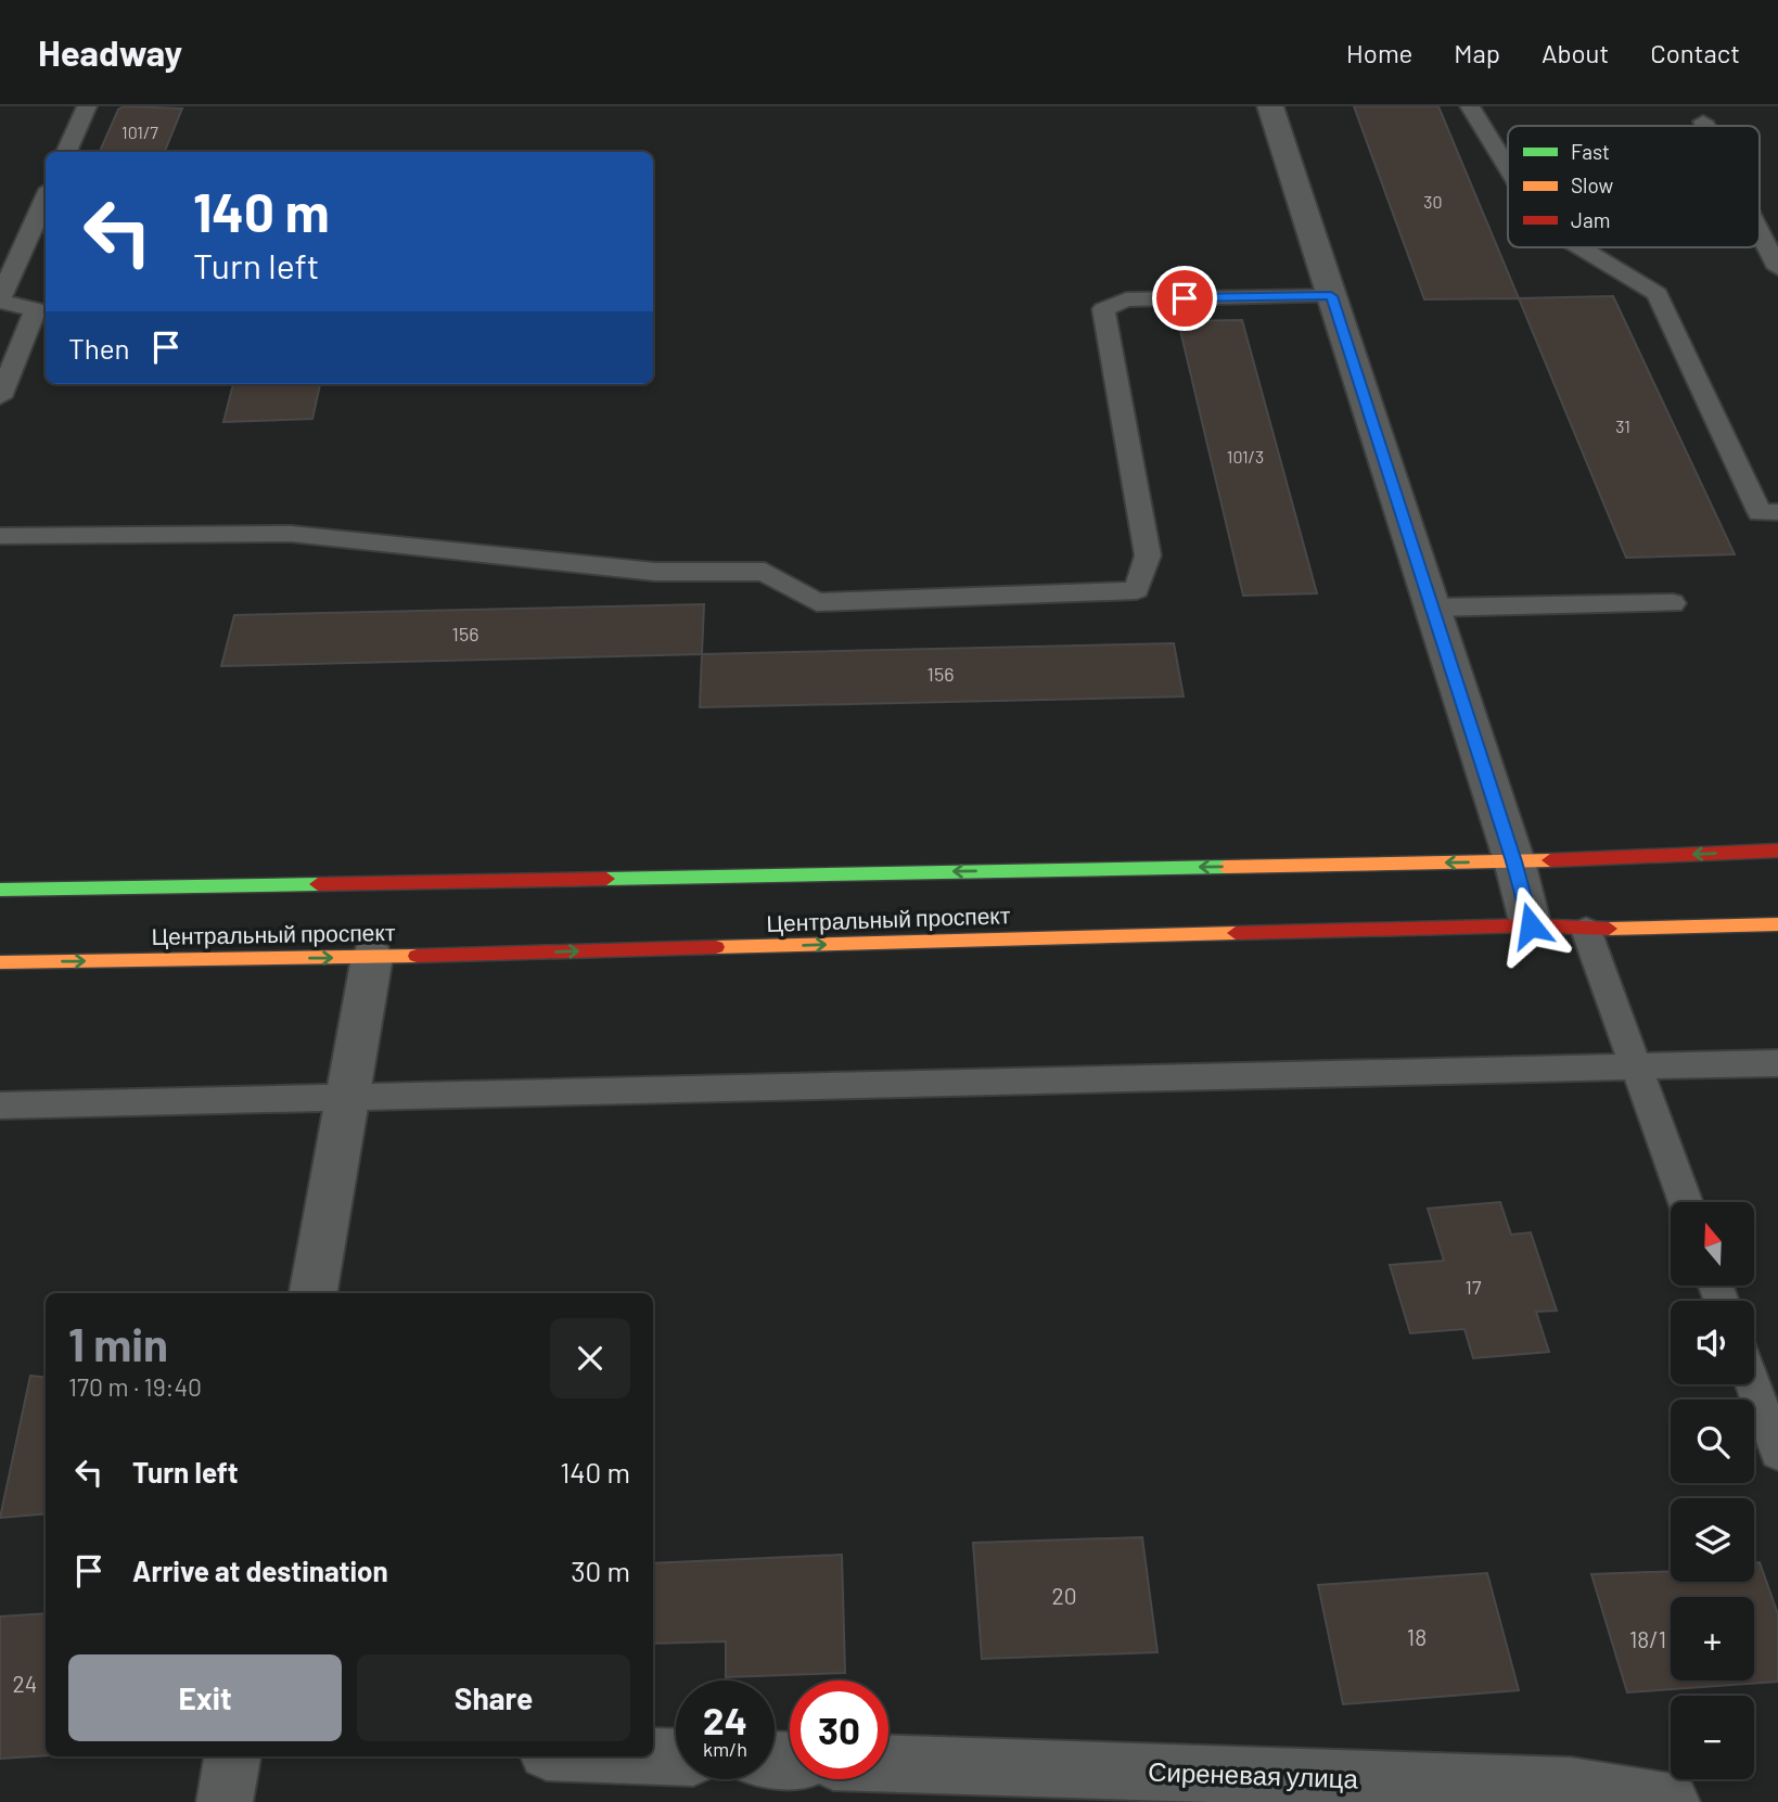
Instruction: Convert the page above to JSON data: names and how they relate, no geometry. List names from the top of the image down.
{
  "streets": {
    "street": ["Центральный проспект", "Сиреневая улица"]
  },
  "house_numbers": [
    "101/7",
    "30",
    "31",
    "101/3",
    "156",
    "156",
    "17",
    "20",
    "18",
    "18/1",
    "24"
  ],
  "legend": ["Fast", "Slow", "Jam"],
  "north": "top",
  "page": {
    "header": "Headway",
    "nav": [
      "Home",
      "Map",
      "About",
      "Contact"
    ],
    "turn": ["140 m", "Turn left"],
    "then": "Then",
    "map_buttons": ["+", "−"],
    "heading": ["1 min", "170 m · 19:40"],
    "list": [
      {
        "name": "Turn left",
        "value": "140 m"
      },
      {
        "name": "Arrive at destination",
        "value": "30 m"
      }
    ],
    "buttons": ["Exit", "Share"],
    "speed": "24 km/h",
    "limit": "30"
  }
}
